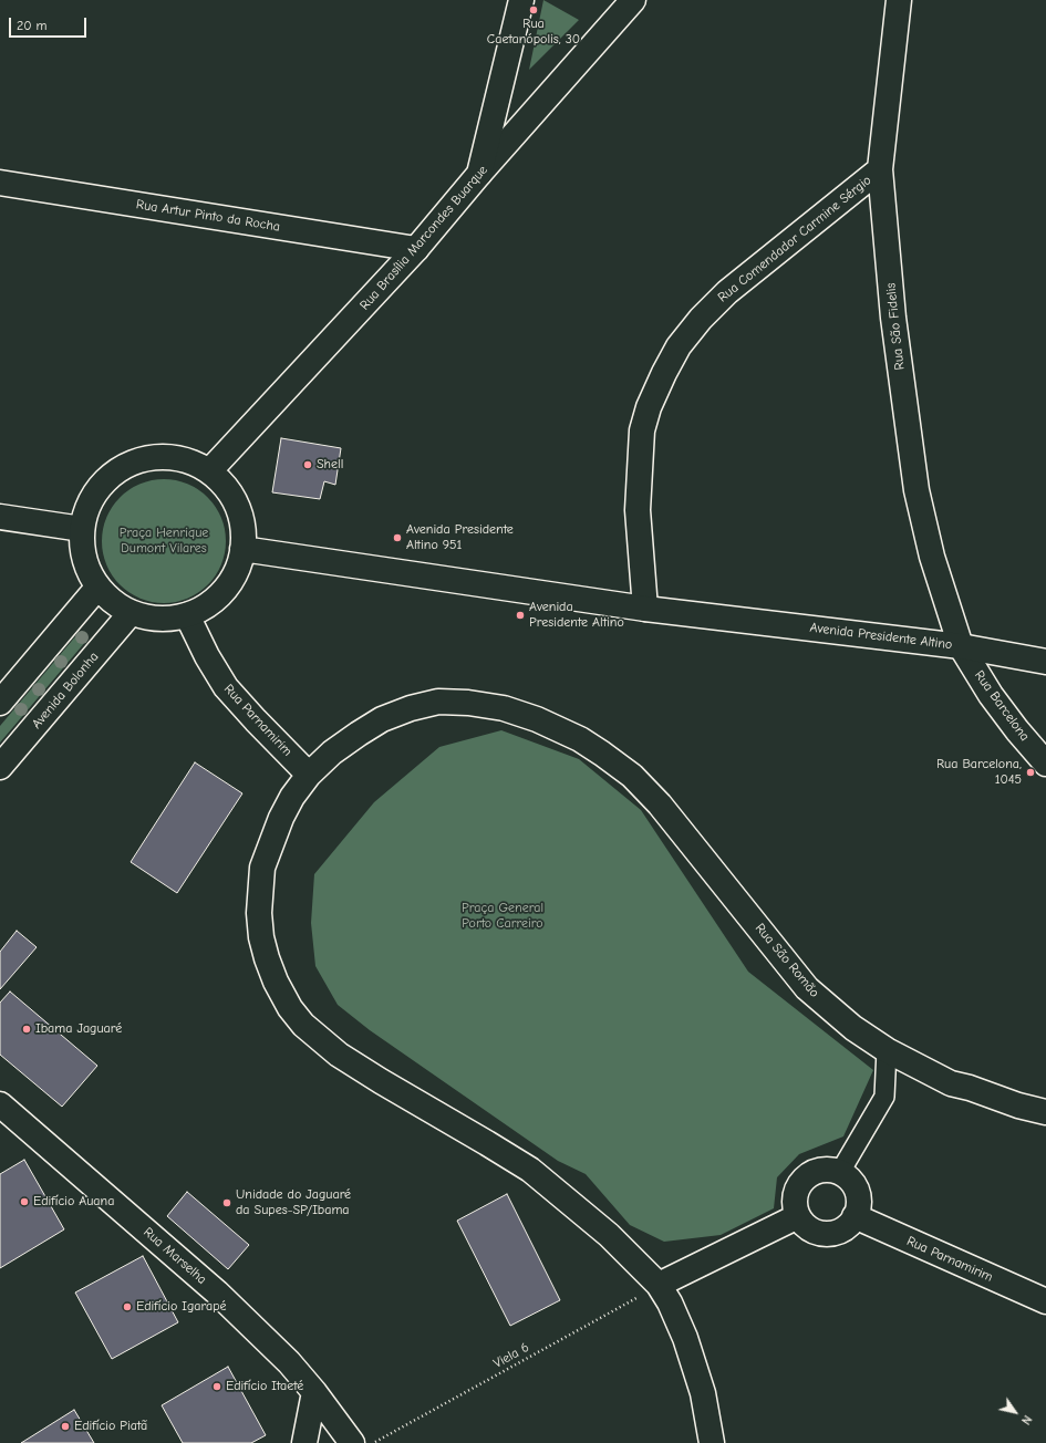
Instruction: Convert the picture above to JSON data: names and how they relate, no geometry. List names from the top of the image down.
{
  "streets": {
    "street": [
      "Rua Artur Pinto da Rocha",
      "Rua Brasília Marcondes Buarque",
      "Rua Comendador Carmine Sérgio",
      "Rua São Fidelis",
      "Avenida Presidente Altino",
      "Avenida Bolonha",
      "Rua Barcelona",
      "Rua Parnamirim",
      "Rua São Romão",
      "Rua Marselha"
    ],
    "path": ["Viela 6"]
  },
  "crossings": [
    ["Rua Artur Pinto da Rocha", "Rua Brasília Marcondes Buarque"],
    ["Rua Comendador Carmine Sérgio", "Rua São Fidelis"],
    ["Rua Comendador Carmine Sérgio", "Avenida Presidente Altino"],
    ["Rua São Fidelis", "Avenida Presidente Altino"],
    ["Rua São Fidelis", "Rua Barcelona"],
    ["Avenida Presidente Altino", "Rua Barcelona"],
    ["Rua Parnamirim", "Rua São Romão"]
  ],
  "parks": ["Praça Henrique Dumont Vilares", "Praça General Porto Carreiro"],
  "places": [
    "Rua Caetanópolis, 30",
    "Shell",
    "Avenida Presidente Altino 951",
    "Avenida Presidente Altino",
    "Rua Barcelona, 1045",
    "Ibama Jaguaré",
    "Edifício Auana",
    "Unidade do Jaguaré da Supes-SP/Ibama",
    "Edifício Igarapé",
    "Edifício Itaeté",
    "Edifício Piatã"
  ],
  "scale_bar": "20 m",
  "north": "bottom right"
}
